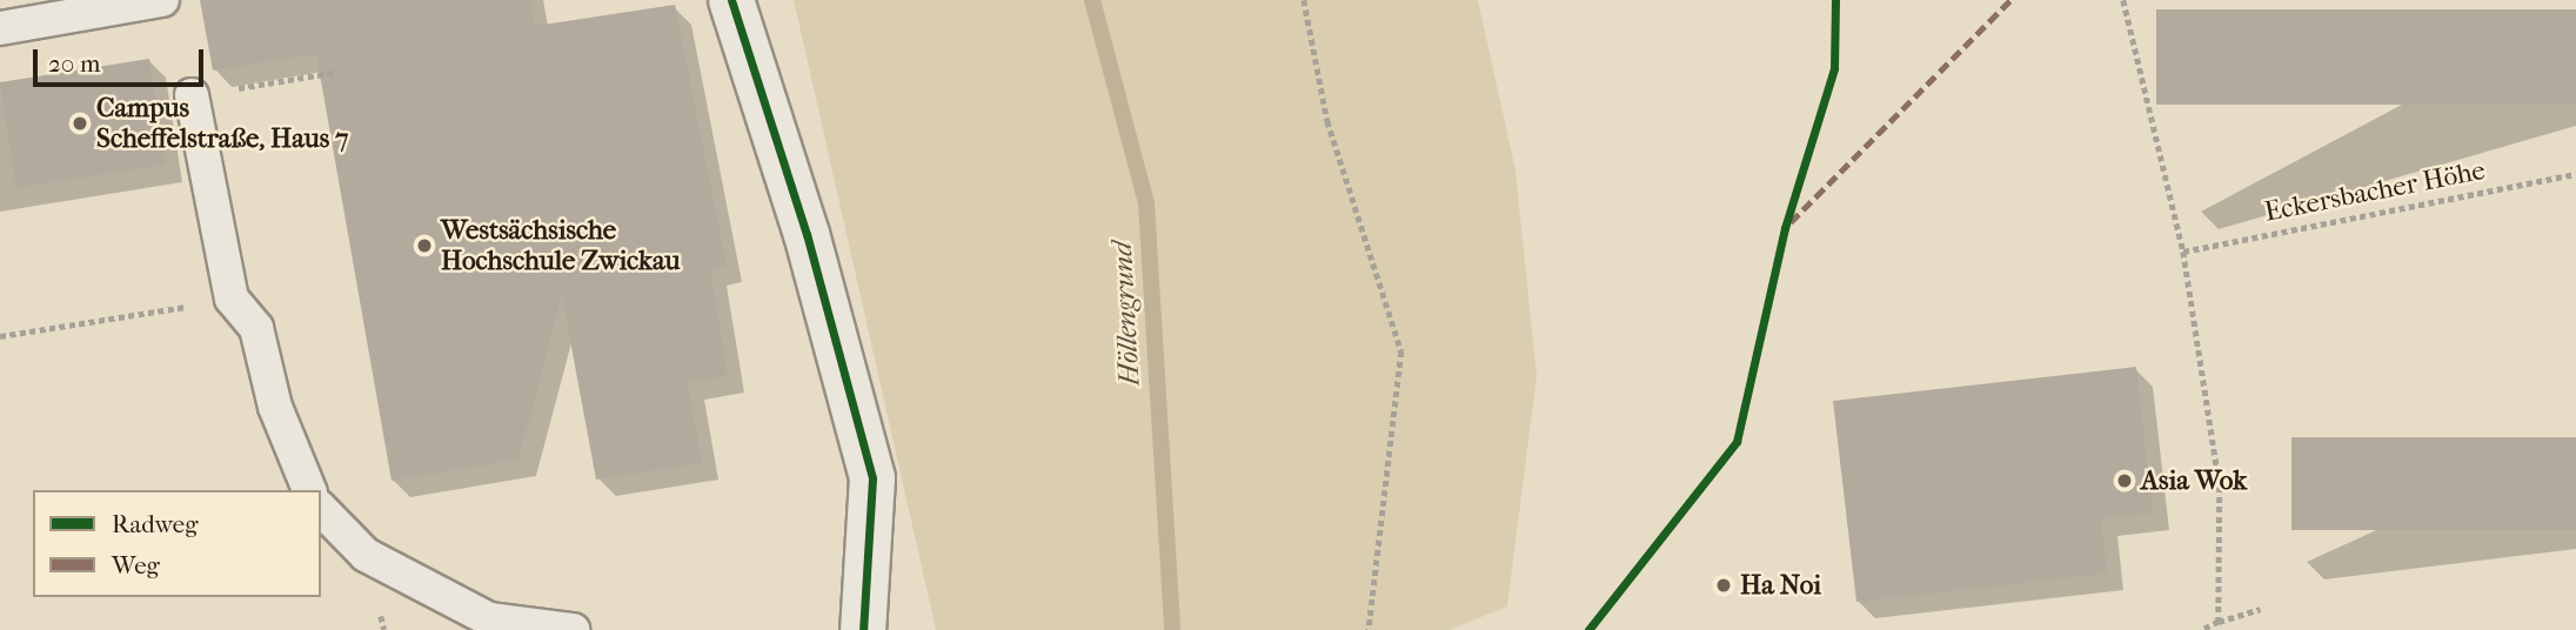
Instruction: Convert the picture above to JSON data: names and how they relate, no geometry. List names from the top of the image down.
{
  "streets": {
    "path": ["Eckersbacher Höhe"]
  },
  "water": ["Höllengrund"],
  "places": [
    "Campus Scheffelstraße, Haus 7",
    "Westsächsische Hochschule Zwickau",
    "Asia Wok",
    "Ha Noi"
  ],
  "legend": ["Radweg", "Weg"],
  "scale_bar": "20 m"
}
